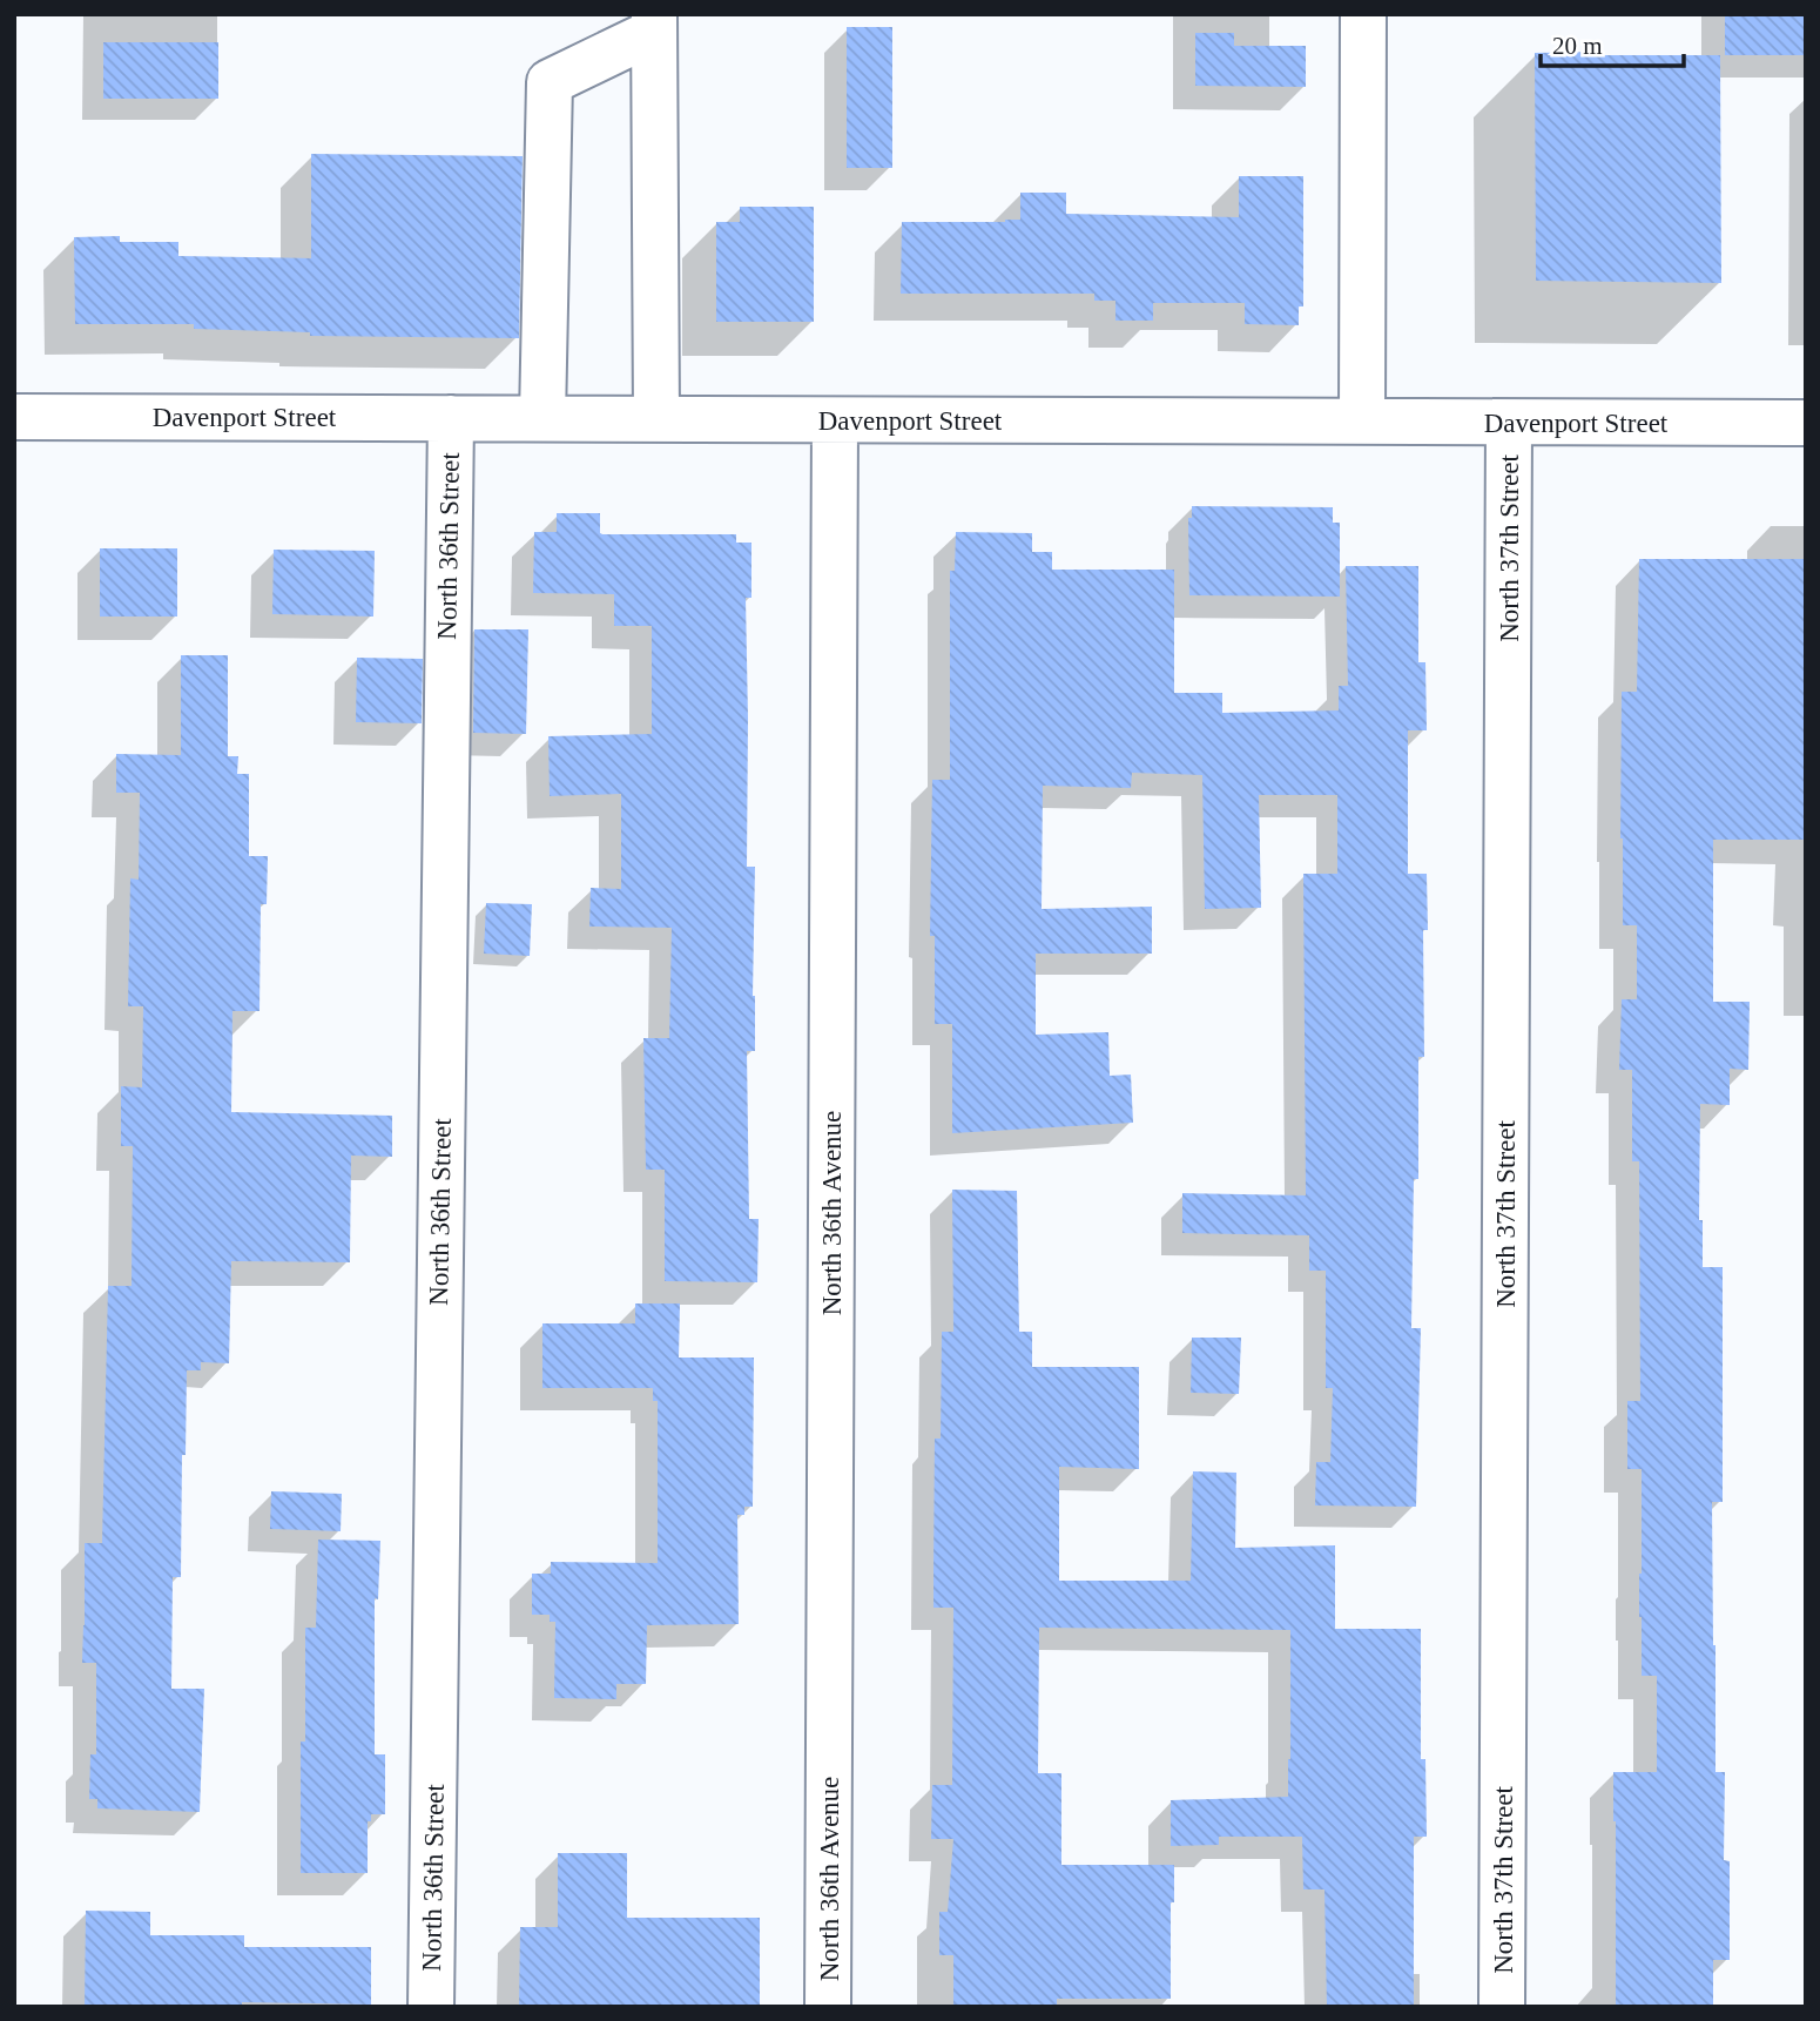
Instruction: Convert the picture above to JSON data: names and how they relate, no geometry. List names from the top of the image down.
{
  "streets": {
    "street": [
      "Davenport Street",
      "North 36th Street",
      "North 37th Street",
      "North 36th Avenue"
    ]
  },
  "crossings": [
    ["Davenport Street", "North 36th Street"],
    ["Davenport Street", "North 37th Street"],
    ["Davenport Street", "North 36th Avenue"]
  ],
  "scale_bar": "20 m"
}
